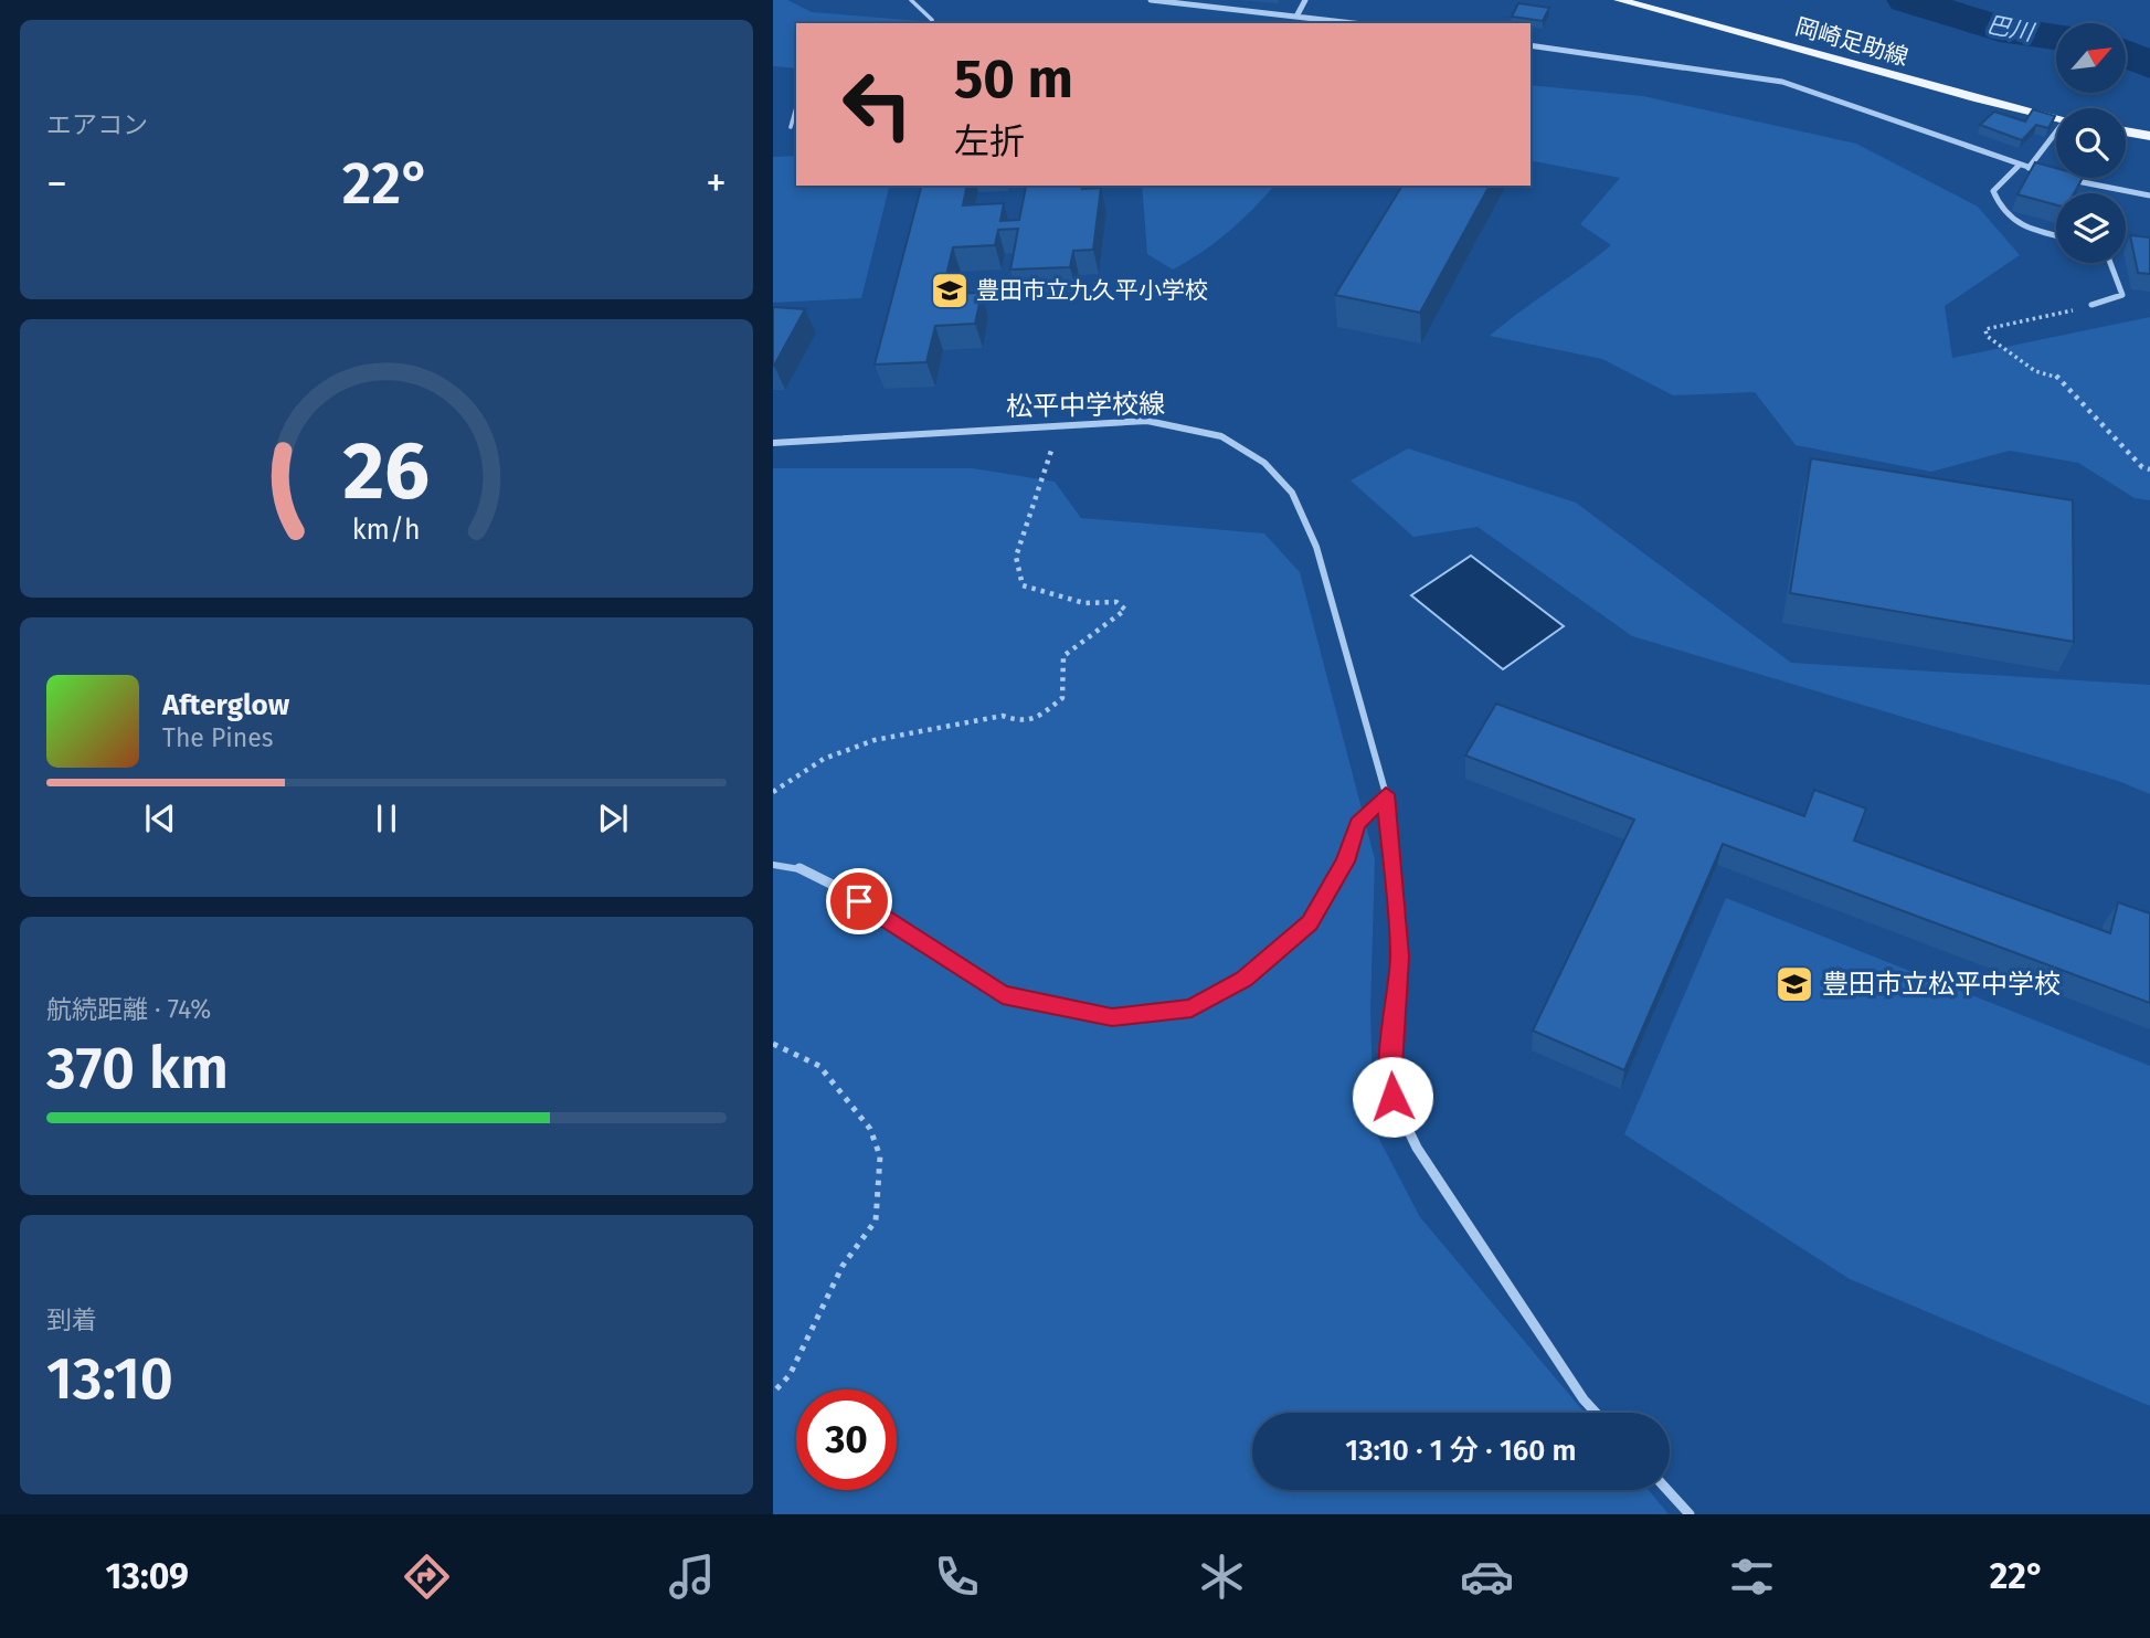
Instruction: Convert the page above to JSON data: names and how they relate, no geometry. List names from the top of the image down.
{
  "streets": {
    "main road": ["岡崎足助線"],
    "street": ["松平中学校線"]
  },
  "water": ["巴川"],
  "places": {
    "school or university": ["豊田市立九久平小学校", "豊田市立松平中学校"]
  },
  "north": "top right",
  "page": {
    "tile": [
      "エアコン",
      ["航続距離 · 74%", "370 km"],
      ["到着", "13:10"]
    ],
    "turn": ["50 m", "左折"],
    "heat": ["−", "22°", "+"],
    "song": ["Afterglow", "The Pines"],
    "limit": "30",
    "trip": "13:10 · 1 分 · 160 m",
    "tabs": ["13:09", "22°"],
    "gauge": ["26", "km/h"]
  }
}
